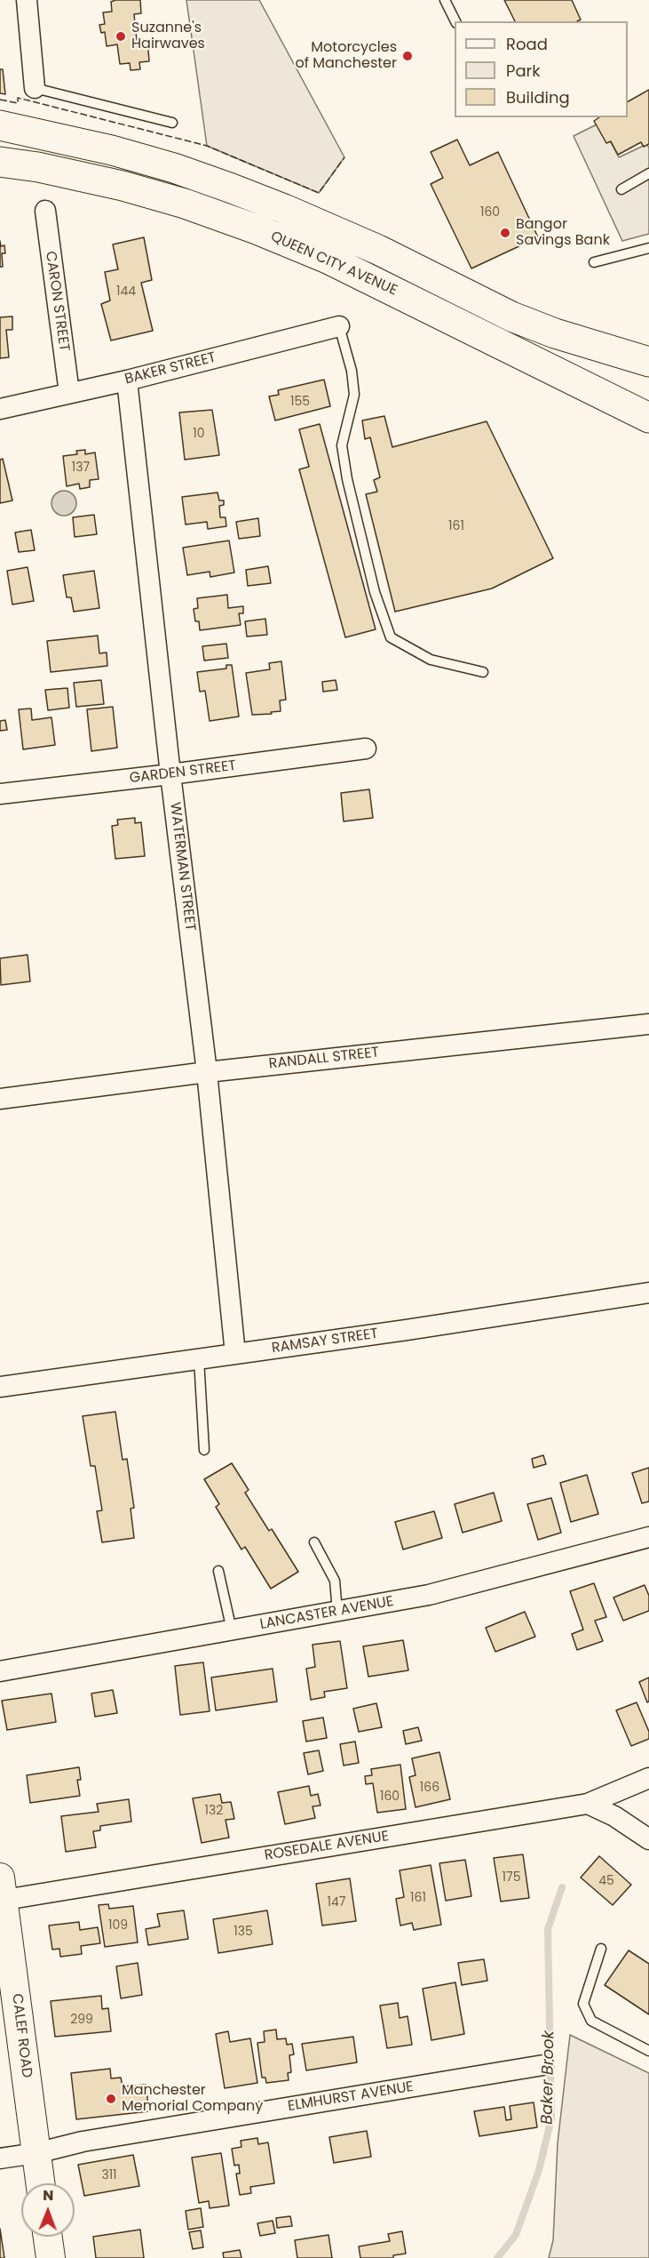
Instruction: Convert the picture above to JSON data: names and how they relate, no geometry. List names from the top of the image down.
{
  "streets": {
    "main road": ["QUEEN CITY AVENUE", "CALEF ROAD"],
    "street": [
      "CARON STREET",
      "BAKER STREET",
      "GARDEN STREET",
      "WATERMAN STREET",
      "RANDALL STREET",
      "RAMSAY STREET",
      "LANCASTER AVENUE",
      "ROSEDALE AVENUE",
      "ELMHURST AVENUE"
    ]
  },
  "crossings": [
    ["CARON STREET", "BAKER STREET"],
    ["BAKER STREET", "WATERMAN STREET"],
    ["GARDEN STREET", "WATERMAN STREET"],
    ["WATERMAN STREET", "RANDALL STREET"],
    ["WATERMAN STREET", "RAMSAY STREET"],
    ["ROSEDALE AVENUE", "CALEF ROAD"],
    ["CALEF ROAD", "ELMHURST AVENUE"]
  ],
  "water": ["Baker Brook"],
  "places": [
    "Suzanne's Hairwaves",
    "Motorcycles of Manchester",
    "Bangor Savings Bank",
    "Manchester Memorial Company"
  ],
  "house_numbers": [
    "160",
    "144",
    "155",
    "10",
    "137",
    "161",
    "166",
    "160",
    "132",
    "175",
    "45",
    "161",
    "147",
    "109",
    "135",
    "299",
    "311"
  ],
  "legend": ["Road", "Park", "Building"],
  "north": "top"
}
